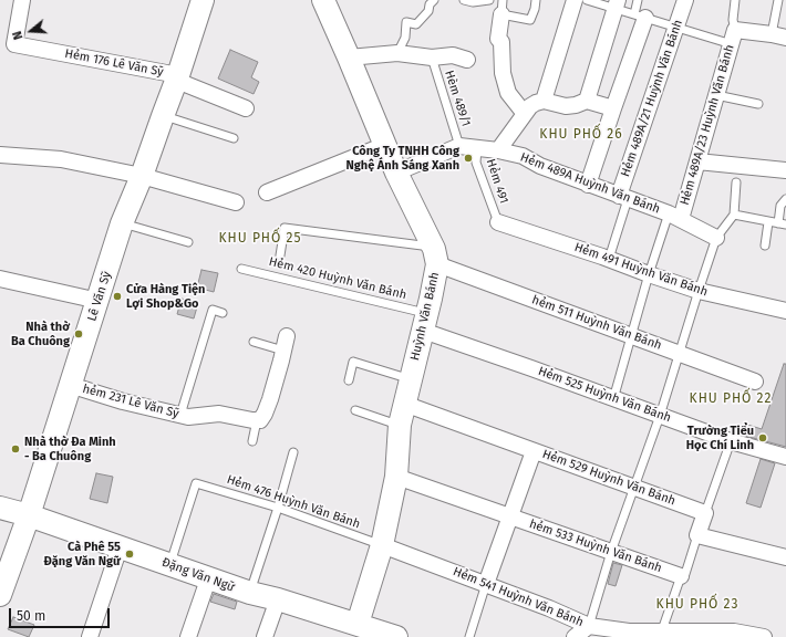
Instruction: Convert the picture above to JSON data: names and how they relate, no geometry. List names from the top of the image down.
{
  "streets": {
    "street": [
      "Hẻm 176 Lê Văn Sỹ",
      "Hẻm 489A/21 Huỳnh Văn Bánh",
      "Hẻm 489A/23 Huỳnh Văn Bánh",
      "Hẻm 489A Huỳnh Văn Bánh",
      "Hẻm 491 Huỳnh Văn Bánh",
      "Lê Văn Sỹ",
      "Huỳnh Văn Bánh",
      "hẻm 511 Huỳnh Văn Bánh",
      "Hẻm 525 Huỳnh Văn Bánh",
      "hẻm 231 Lê Văn Sỹ",
      "Hẻm 529 Huỳnh Văn Bánh",
      "hẻm 533 Huỳnh Văn Bánh",
      "Đặng Văn Ngữ",
      "Hẻm 541 Huỳnh Văn Bánh"
    ],
    "lane": [
      "Hèm 489/1",
      "Hẻm 491",
      "Hẻm 420 Huỳnh Văn Bánh",
      "Hẻm 476 Huỳnh Văn Bánh"
    ]
  },
  "crossings": [
    ["Hẻm 176 Lê Văn Sỹ", "Lê Văn Sỹ"],
    ["Hèm 489/1", "Hẻm 489A Huỳnh Văn Bánh"],
    ["Hẻm 489A/21 Huỳnh Văn Bánh", "Hẻm 489A Huỳnh Văn Bánh"],
    ["Hẻm 489A/23 Huỳnh Văn Bánh", "Hẻm 489A Huỳnh Văn Bánh"],
    ["Hẻm 491", "Hẻm 489A Huỳnh Văn Bánh"],
    ["Hẻm 491", "Hẻm 491 Huỳnh Văn Bánh"],
    ["Hẻm 420 Huỳnh Văn Bánh", "Huỳnh Văn Bánh"],
    ["Hẻm 420 Huỳnh Văn Bánh", "Hẻm 525 Huỳnh Văn Bánh"],
    ["Lê Văn Sỹ", "hẻm 231 Lê Văn Sỹ"],
    ["Lê Văn Sỹ", "Đặng Văn Ngữ"],
    ["Huỳnh Văn Bánh", "hẻm 511 Huỳnh Văn Bánh"],
    ["Huỳnh Văn Bánh", "Hẻm 525 Huỳnh Văn Bánh"],
    ["Huỳnh Văn Bánh", "Hẻm 529 Huỳnh Văn Bánh"],
    ["Huỳnh Văn Bánh", "Hẻm 476 Huỳnh Văn Bánh"],
    ["Huỳnh Văn Bánh", "hẻm 533 Huỳnh Văn Bánh"],
    ["Huỳnh Văn Bánh", "Đặng Văn Ngữ"],
    ["Huỳnh Văn Bánh", "Hẻm 541 Huỳnh Văn Bánh"],
    ["Hẻm 529 Huỳnh Văn Bánh", "hẻm 533 Huỳnh Văn Bánh"],
    ["Hẻm 476 Huỳnh Văn Bánh", "Đặng Văn Ngữ"],
    ["Hẻm 476 Huỳnh Văn Bánh", "Hẻm 541 Huỳnh Văn Bánh"]
  ],
  "districts": [
    "KHU PHỐ 26",
    "KHU PHỐ 25",
    "KHU PHỐ 22",
    "KHU PHỐ 23"
  ],
  "places": [
    "Công Ty TNHH Công Nghệ Ánh Sáng Xanh",
    "Cửa Hàng Tiện Lợi Shop&Go",
    "Nhà thờ Ba Chuông",
    "Trường Tiểu Học Chí Linh",
    "Nhà thờ Đa Minh - Ba Chuông",
    "Cà Phê 55 Đặng Văn Ngữ"
  ],
  "scale_bar": "50 m",
  "north": "left"
}
